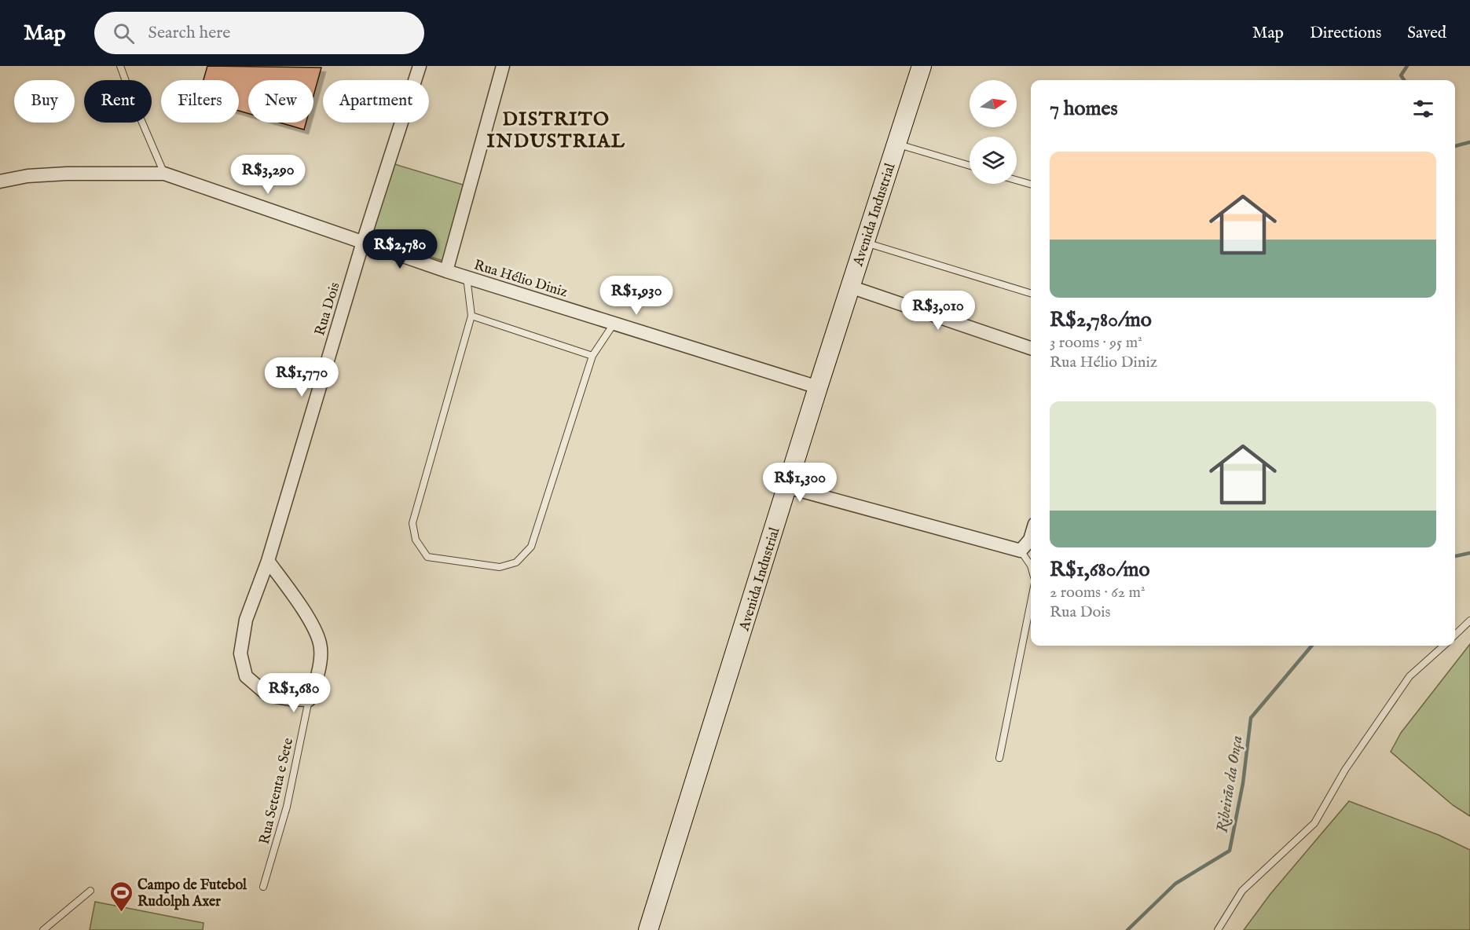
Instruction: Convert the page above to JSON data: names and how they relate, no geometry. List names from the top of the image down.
{
  "streets": {
    "street": ["Avenida Industrial", "Rua Hélio Diniz", "Rua Dois"],
    "lane": ["Rua Setenta e Sete"]
  },
  "crossings": [
    ["Avenida Industrial", "Rua Hélio Diniz"],
    ["Rua Hélio Diniz", "Rua Dois"],
    ["Rua Dois", "Rua Setenta e Sete"]
  ],
  "districts": ["DISTRITO INDUSTRIAL"],
  "water": ["Ribeirão da Onça"],
  "places": {
    "sports": ["Campo de Futebol Rudolph Axer"]
  },
  "north": "right",
  "page": {
    "header": "Map",
    "search": "Search here",
    "nav": ["Map", "Directions", "Saved"],
    "chip": [
      "Buy",
      "Rent",
      "Filters",
      "New",
      "Apartment"
    ],
    "heading": "7 homes",
    "list": [
      {
        "name": "R$2,780/mo",
        "note": "3 rooms · 95 m² · Rua Hélio Diniz"
      },
      {
        "name": "R$1,680/mo",
        "note": "2 rooms · 62 m² · Rua Dois"
      }
    ],
    "price": [
      "R$3,290",
      "R$2,780",
      "R$1,930",
      "R$3,010",
      "R$1,770",
      "R$1,300",
      "R$1,680"
    ]
  }
}
